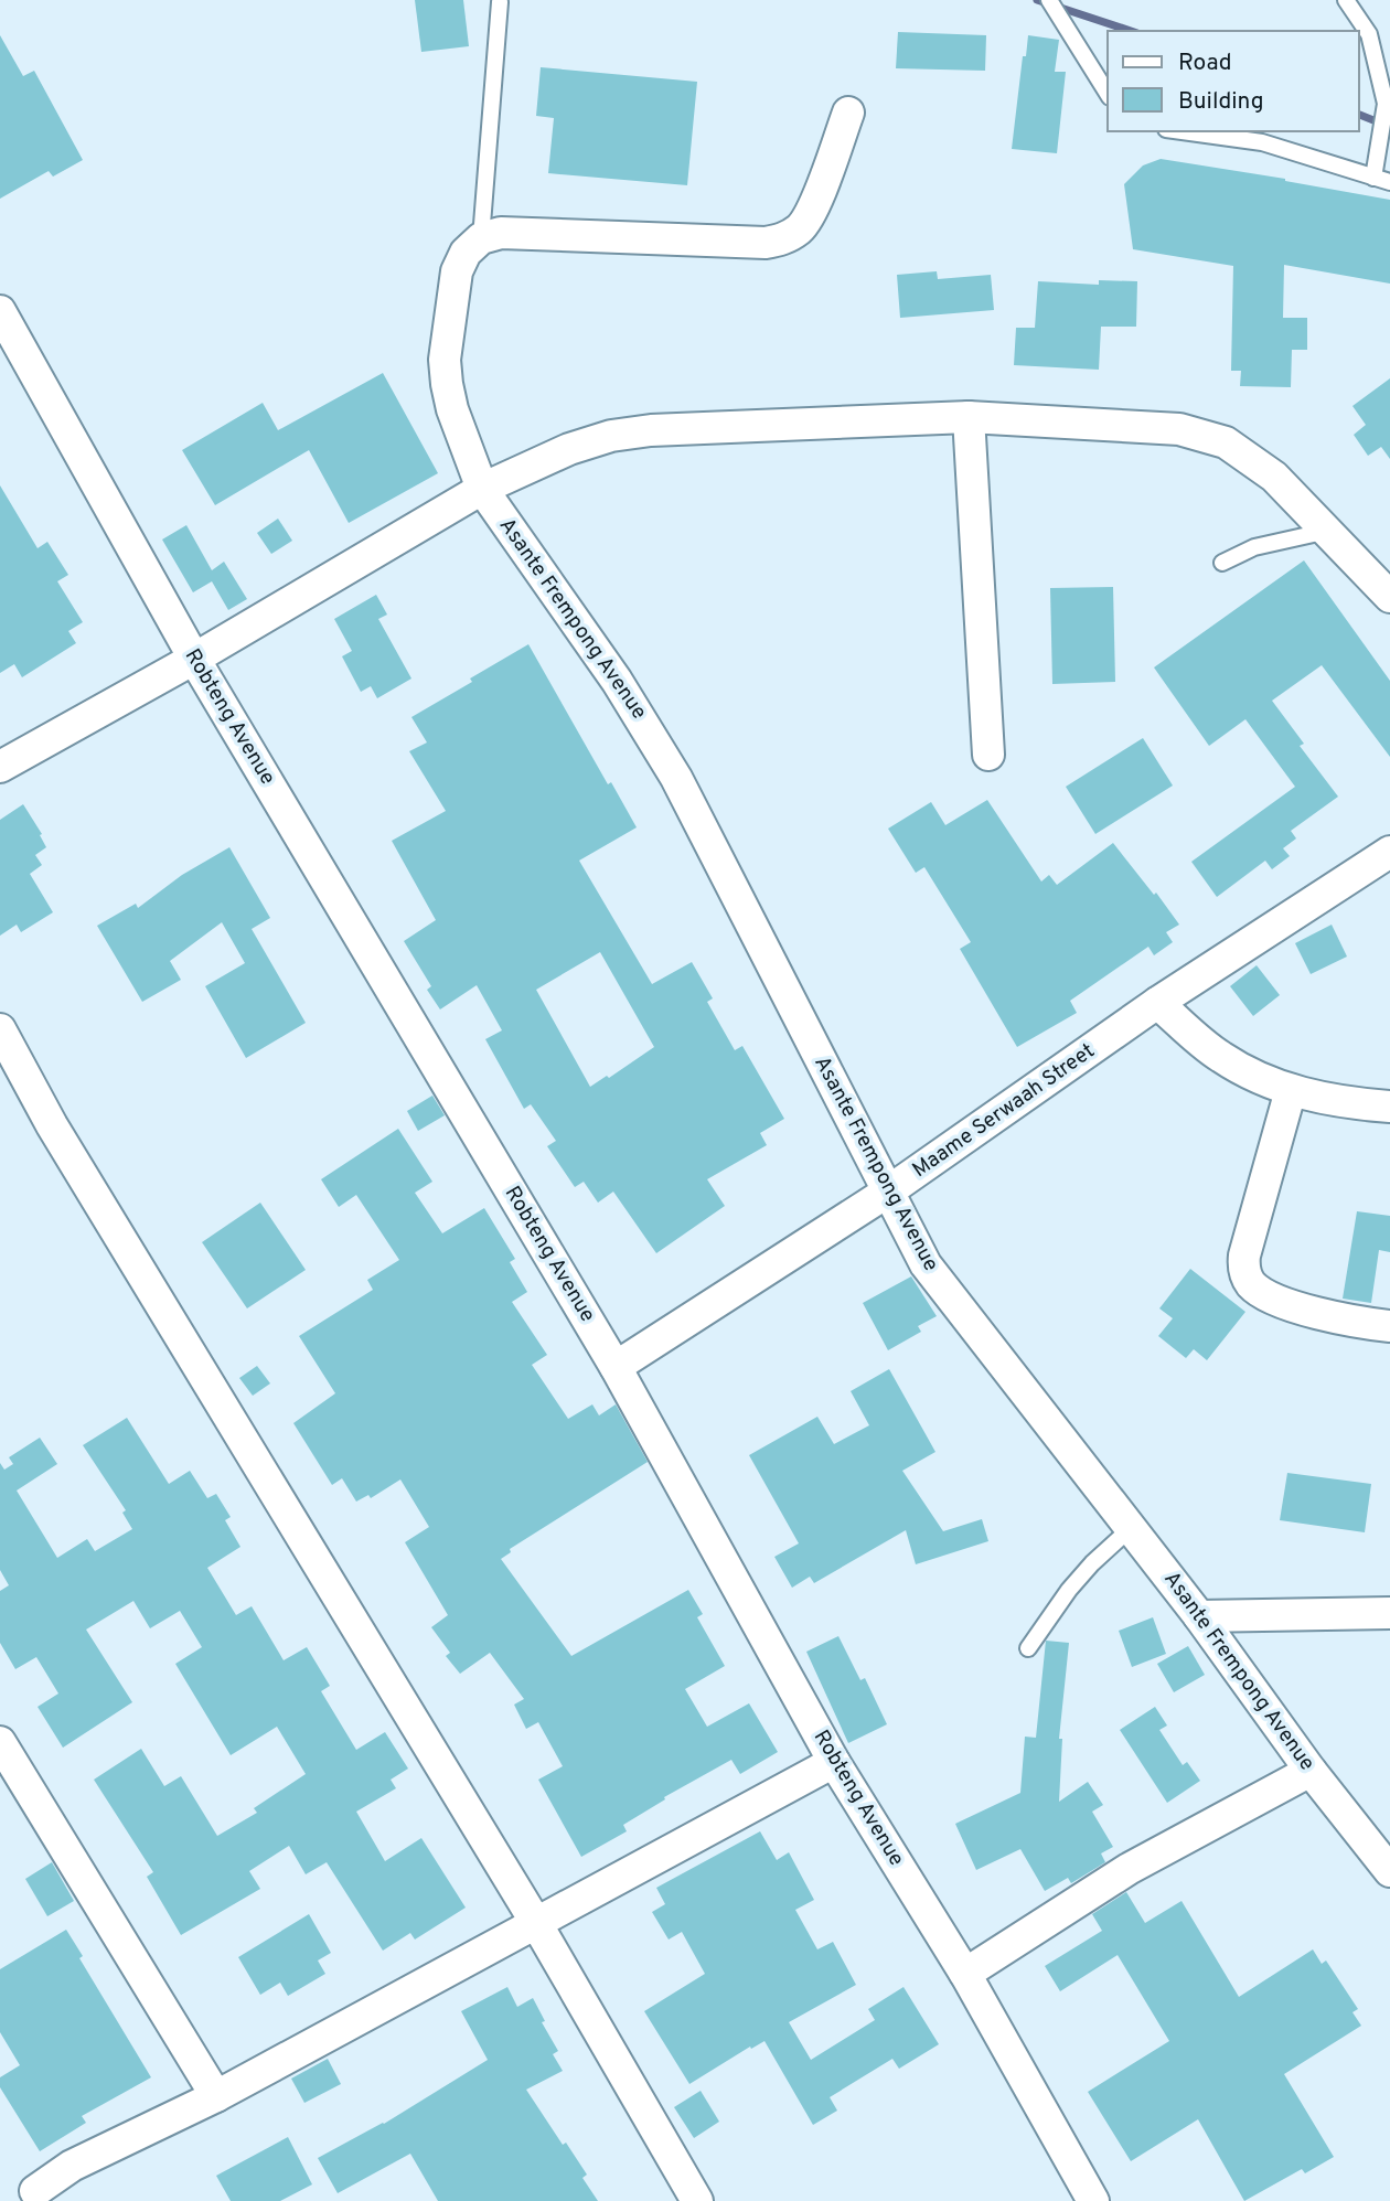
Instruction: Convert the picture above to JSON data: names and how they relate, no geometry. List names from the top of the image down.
{
  "streets": {
    "street": ["Asante Frempong Avenue", "Robteng Avenue", "Maame Serwaah Street"]
  },
  "crossings": [
    ["Asante Frempong Avenue", "Maame Serwaah Street"],
    ["Robteng Avenue", "Maame Serwaah Street"]
  ],
  "legend": ["Road", "Building"]
}
